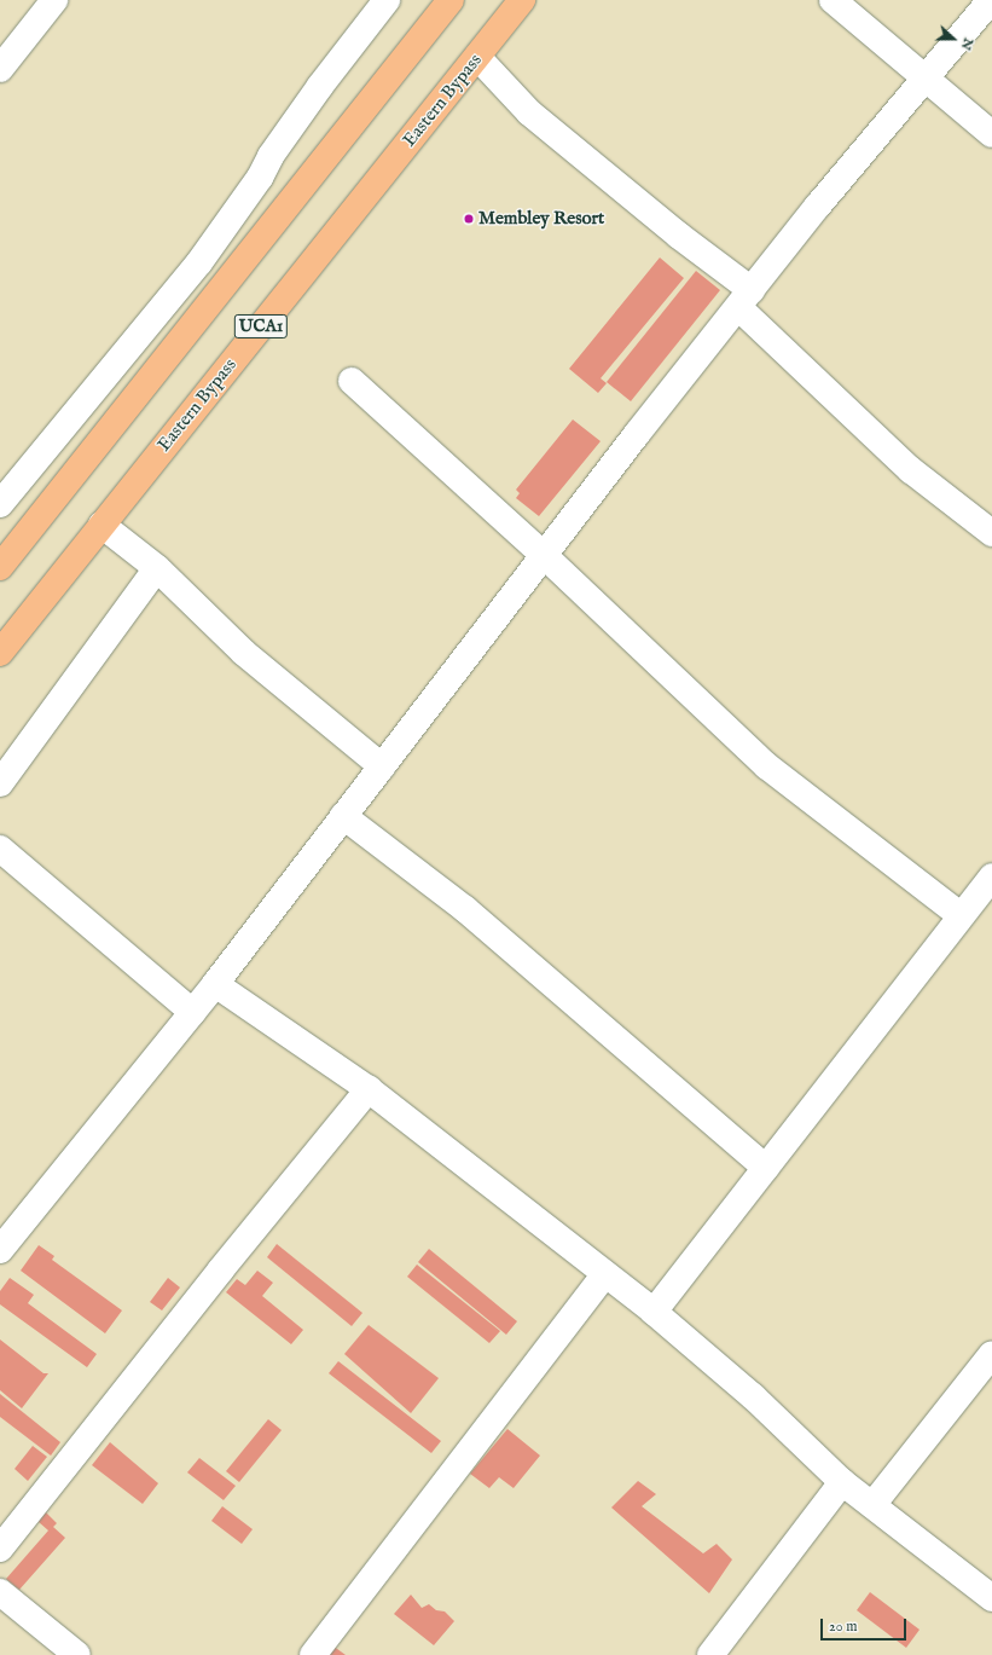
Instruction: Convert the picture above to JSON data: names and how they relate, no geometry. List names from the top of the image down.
{
  "streets": {
    "main road": ["Eastern Bypass", "UCA1"]
  },
  "places": ["Membley Resort"],
  "scale_bar": "20 m",
  "north": "right"
}
